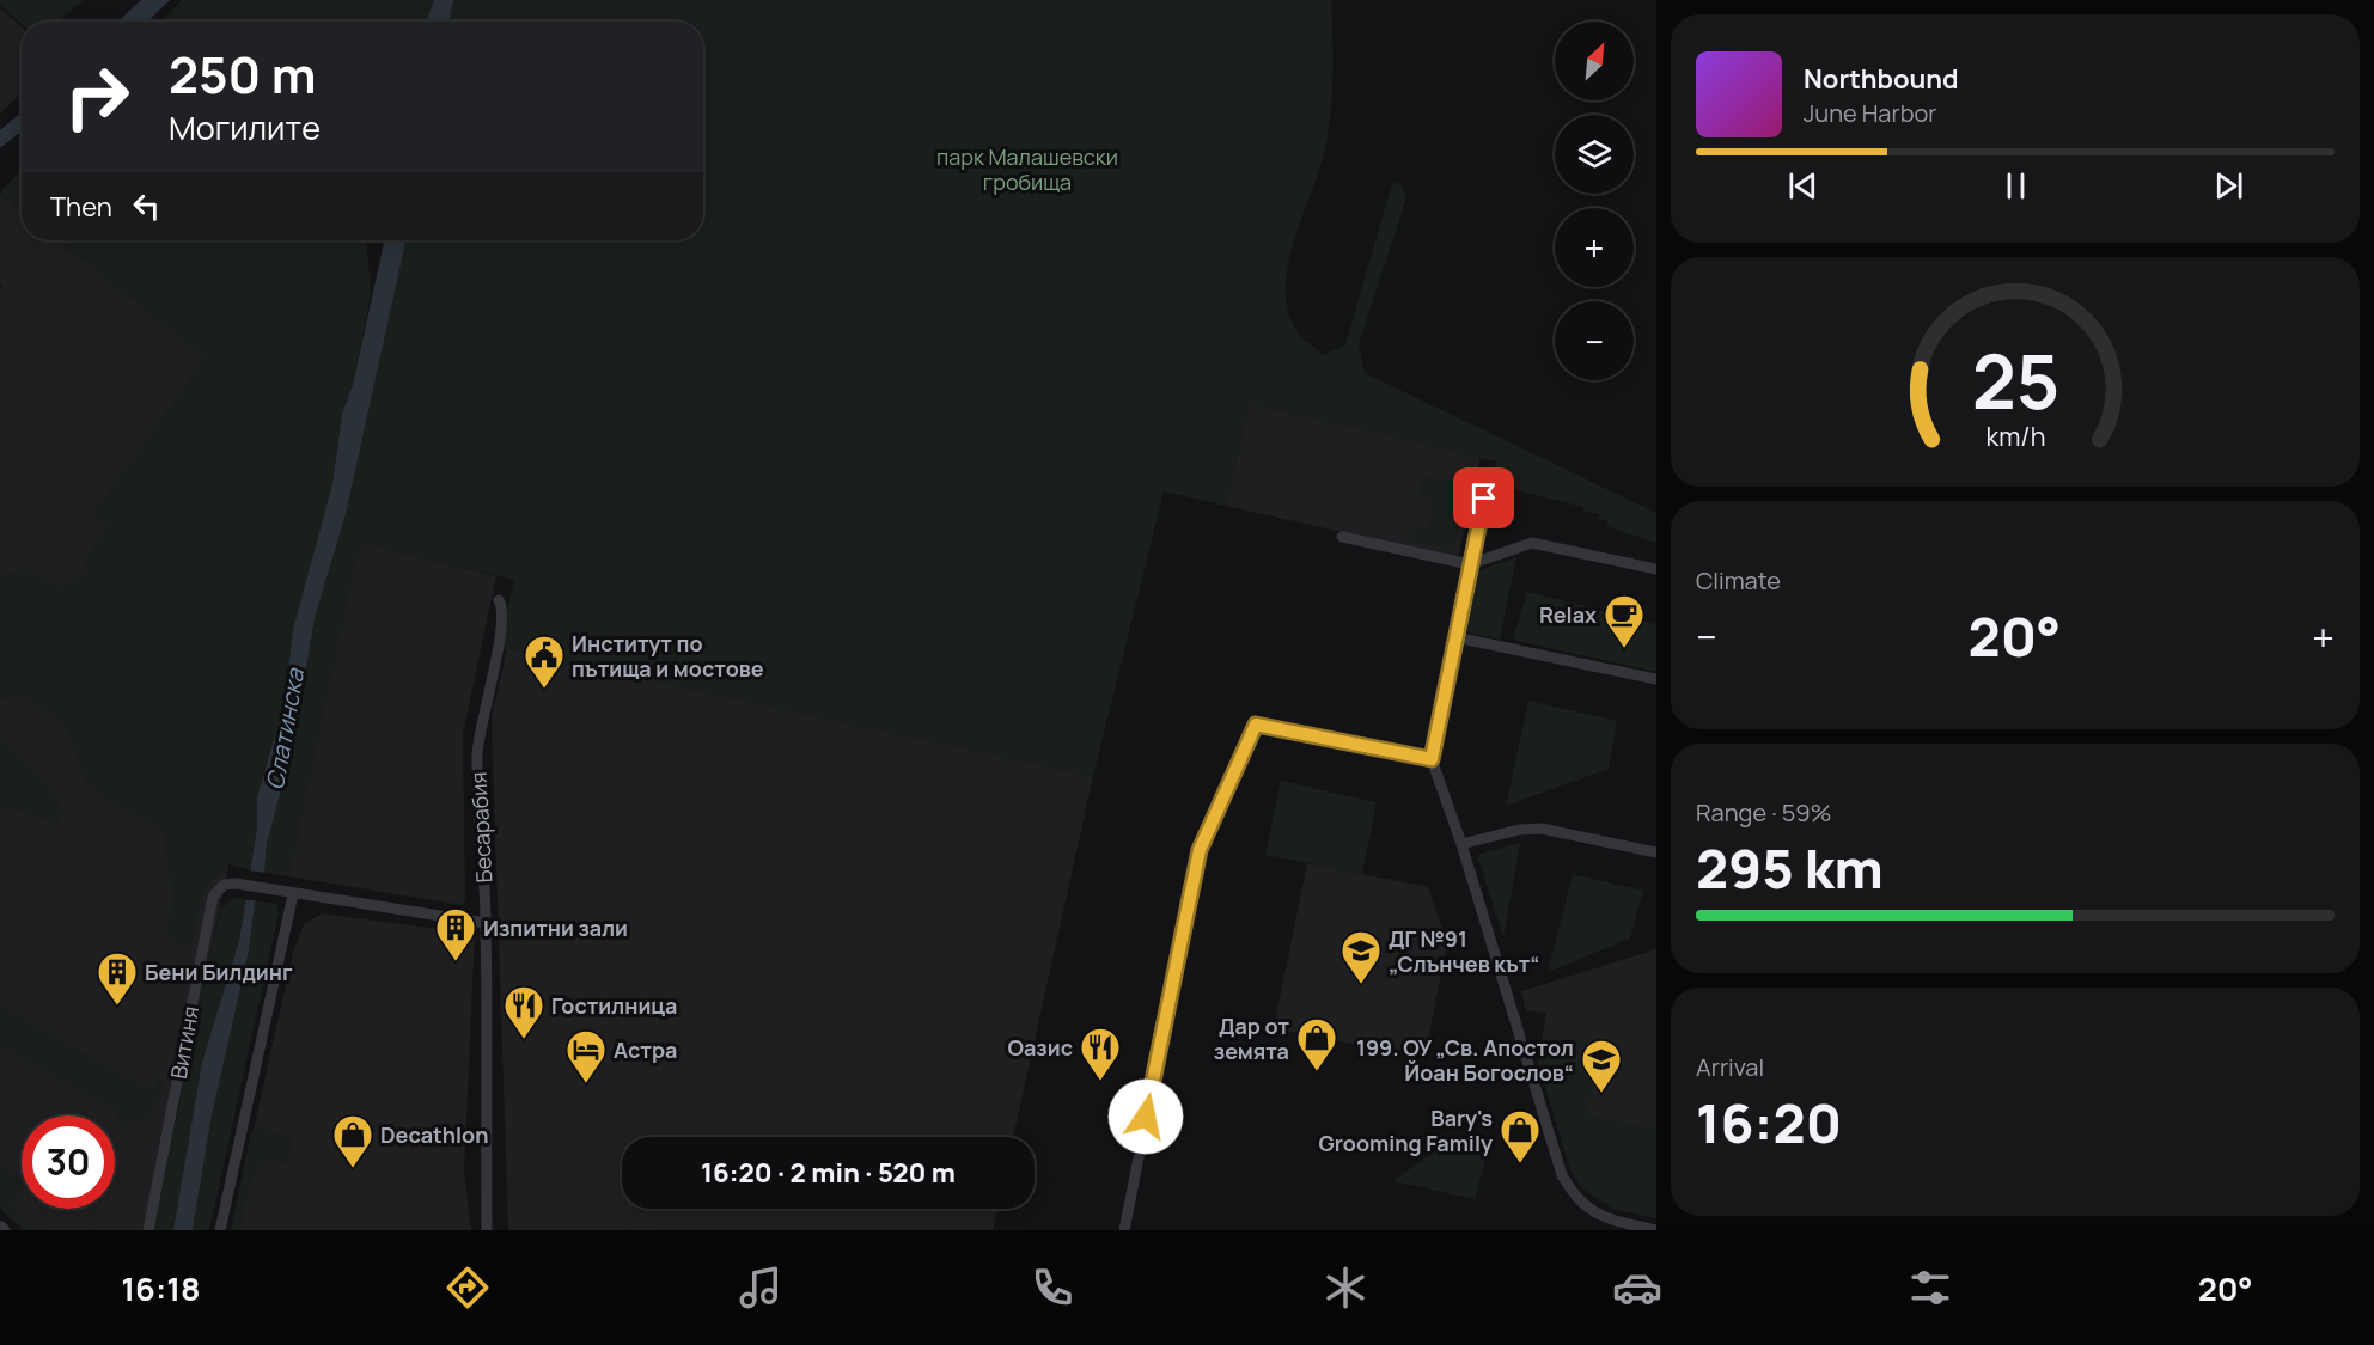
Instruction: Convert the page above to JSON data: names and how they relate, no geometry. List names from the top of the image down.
{
  "streets": {
    "street": ["Бесарабия", "Витиня"]
  },
  "crossings": [
    ["Бесарабия", "Витиня"]
  ],
  "water": ["Слатинска"],
  "parks": ["парк Малашевски гробища"],
  "places": {
    "cafe": ["Relax"],
    "public building": ["Институт по пътища и мостове"],
    "building": ["Изпитни зали", "Бени Билдинг"],
    "school or university": ["ДГ №91 „Слънчев кът“", "199. ОУ „Св. Апостол Йоан Богослов“"],
    "restaurant": ["Гостилница", "Оазис"],
    "shop": ["Дар от земята", "Bary's Grooming Family", "Decathlon"],
    "hotel": ["Астра"]
  },
  "north": "top right",
  "page": {
    "map_buttons": ["+", "−"],
    "turn": ["250 m", "Могилите"],
    "song": ["Northbound", "June Harbor"],
    "then": "Then",
    "tile": [
      "Climate",
      ["Range · 59%", "295 km"],
      ["Arrival", "16:20"]
    ],
    "heat": ["−", "20°", "+"],
    "limit": "30",
    "trip": "16:20 · 2 min · 520 m",
    "tabs": ["16:18", "20°"],
    "gauge": ["25", "km/h"]
  }
}
